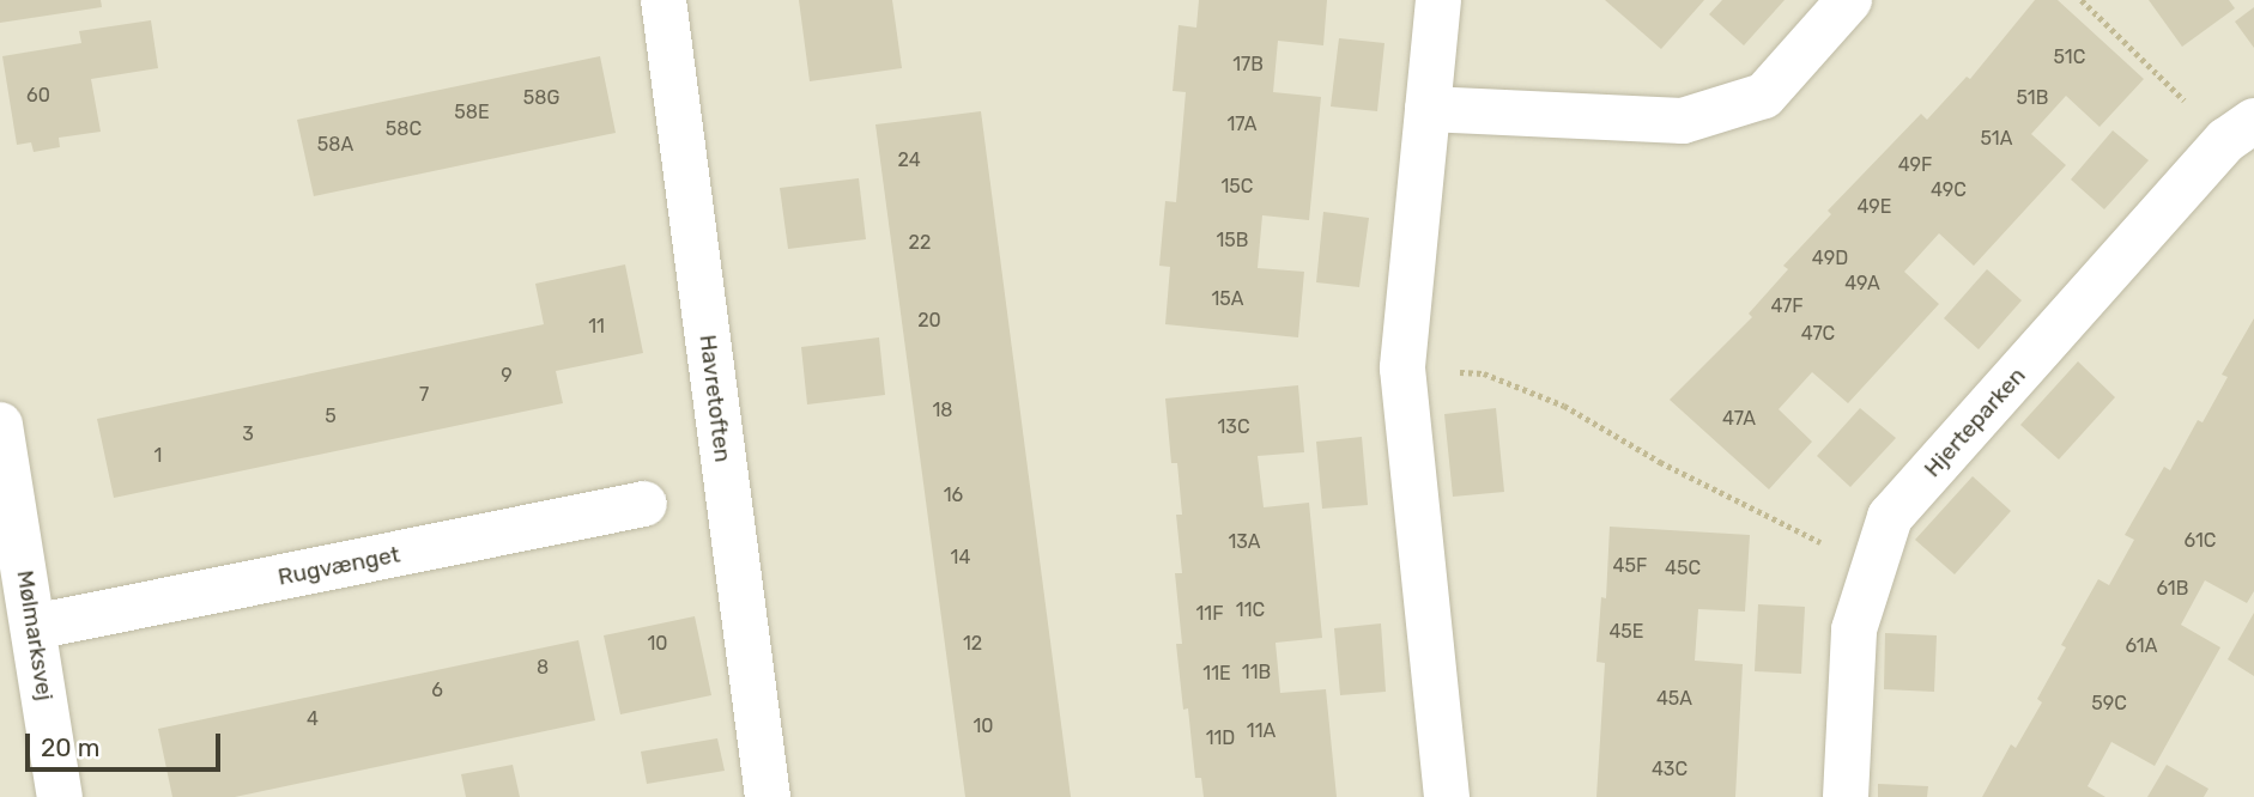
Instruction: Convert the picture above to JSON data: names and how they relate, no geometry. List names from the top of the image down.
{
  "streets": {
    "street": [
      "Havretoften",
      "Hjerteparken",
      "Rugvænget",
      "Mølmarksvej"
    ]
  },
  "crossings": [
    ["Rugvænget", "Mølmarksvej"]
  ],
  "house_numbers": [
    "51C",
    "17B",
    "60",
    "58G",
    "51B",
    "58E",
    "17A",
    "58C",
    "51A",
    "58A",
    "24",
    "49F",
    "15C",
    "49C",
    "49E",
    "15B",
    "22",
    "49D",
    "49A",
    "15A",
    "47F",
    "20",
    "11",
    "47C",
    "9",
    "7",
    "18",
    "5",
    "47A",
    "13C",
    "3",
    "1",
    "16",
    "61C",
    "13A",
    "14",
    "45F",
    "45C",
    "61B",
    "11C",
    "11F",
    "45E",
    "10",
    "12",
    "61A",
    "8",
    "11B",
    "11E",
    "6",
    "45A",
    "59C",
    "4",
    "10",
    "11A",
    "11D",
    "43C"
  ],
  "scale_bar": "20 m"
}
